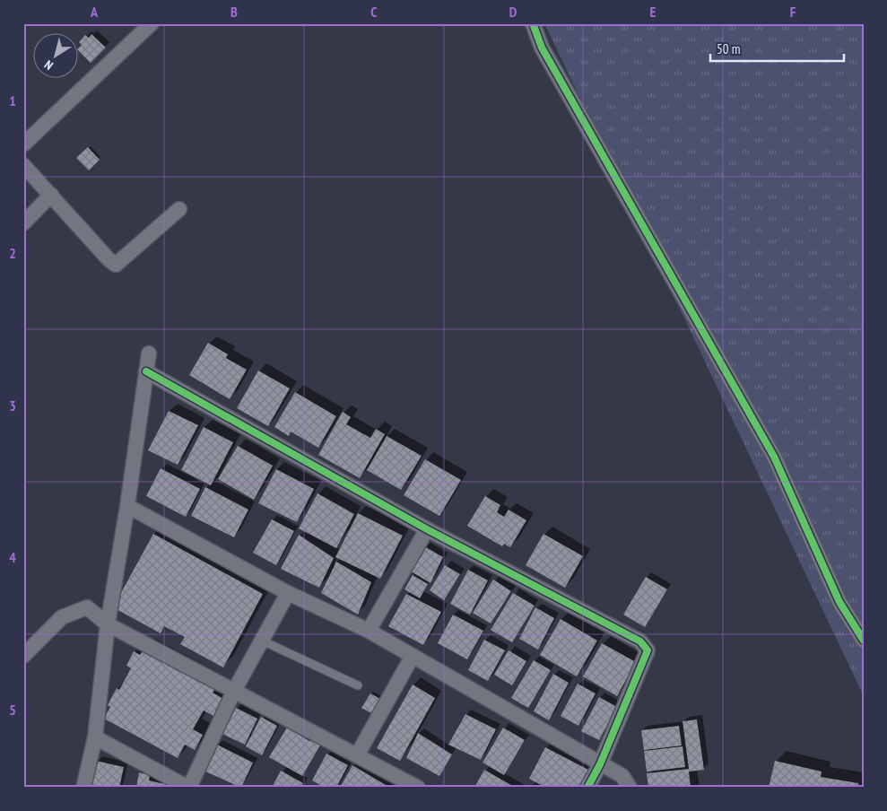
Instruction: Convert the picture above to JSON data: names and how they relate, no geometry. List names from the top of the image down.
{
  "scale_bar": "50 m",
  "north": "bottom left",
  "grid": {
    "columns": [
      "A",
      "B",
      "C",
      "D",
      "E",
      "F"
    ],
    "rows": [
      "1",
      "2",
      "3",
      "4",
      "5"
    ]
  }
}
